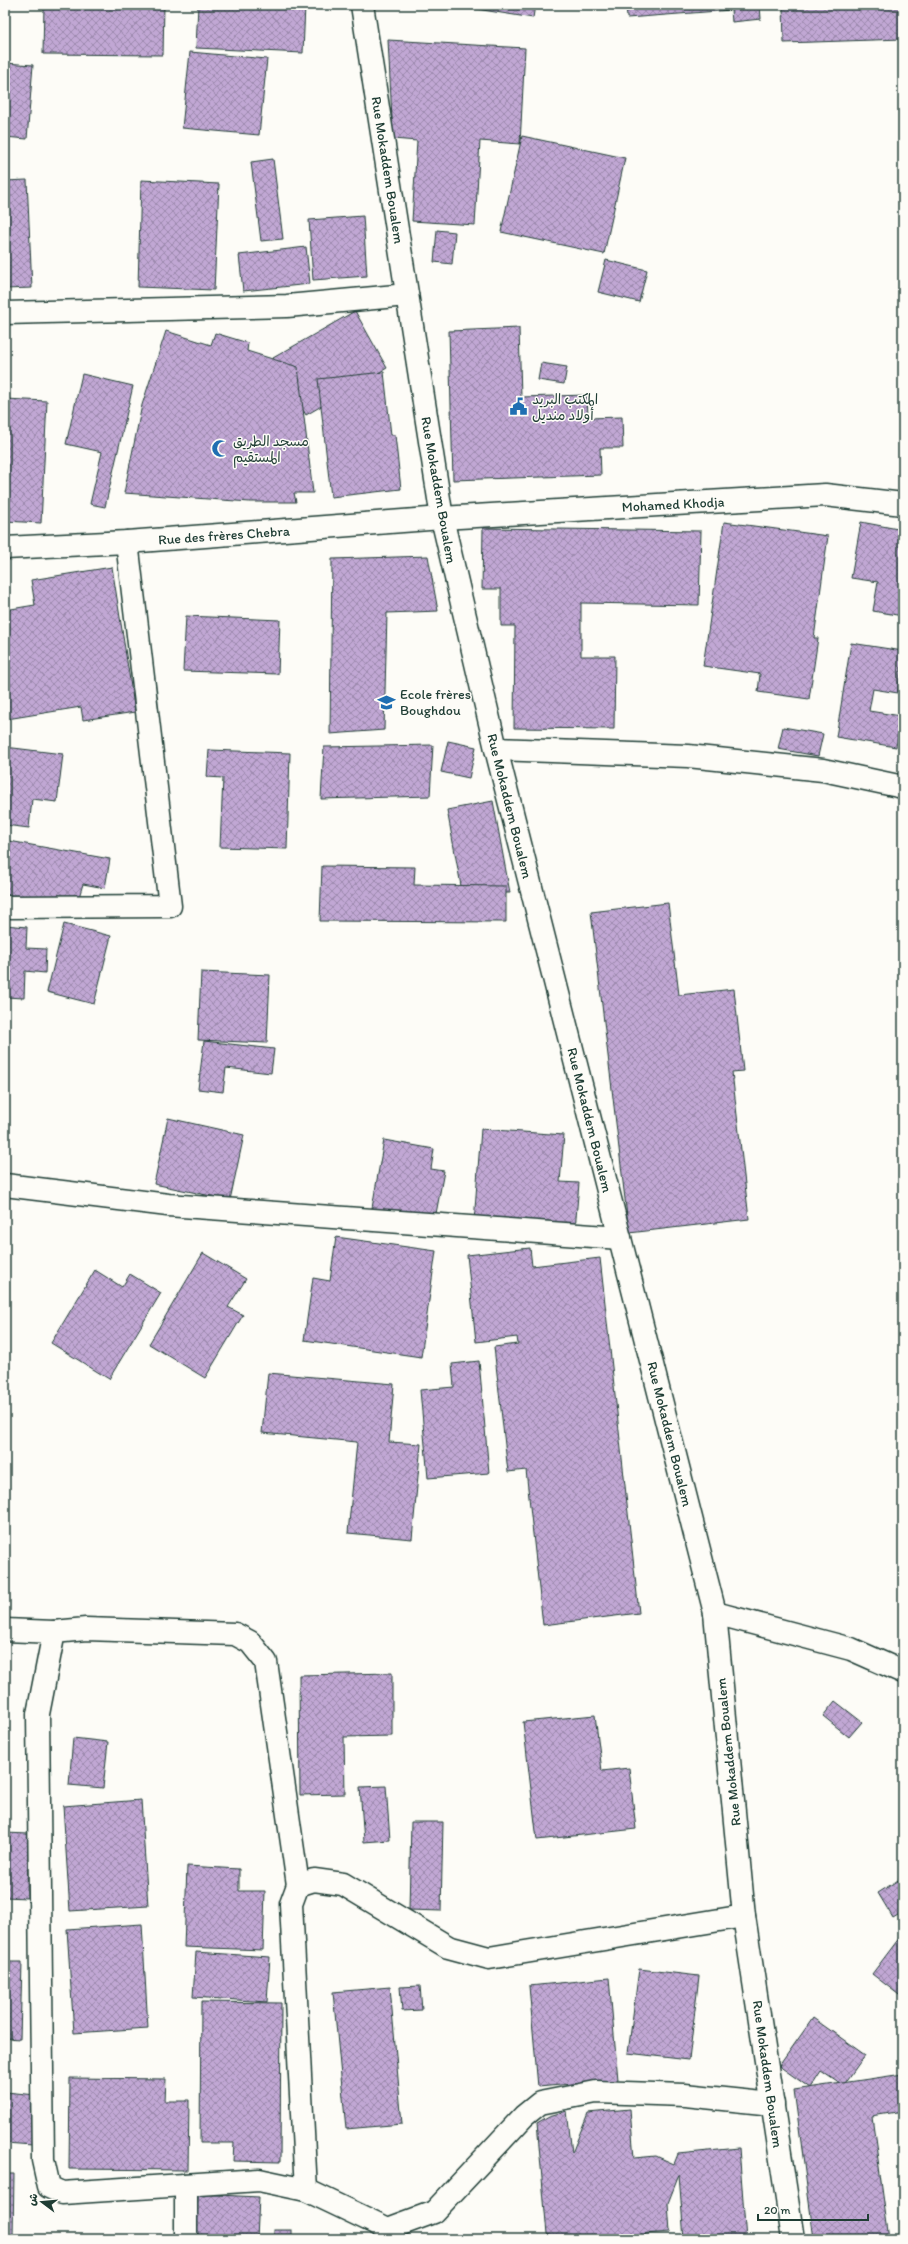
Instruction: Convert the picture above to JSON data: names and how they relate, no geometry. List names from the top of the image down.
{
  "streets": {
    "street": ["Rue Mokaddem Boualem", "Mohamed Khodja", "Rue des frères Chebra"]
  },
  "crossings": [
    ["Rue Mokaddem Boualem", "Mohamed Khodja"],
    ["Rue Mokaddem Boualem", "Rue des frères Chebra"],
    ["Mohamed Khodja", "Rue des frères Chebra"]
  ],
  "places": {
    "public building": ["المكتب البريد أولاد منديل"],
    "mosque": ["مسجد الطريق المستقيم"],
    "school or university": ["Ecole frères Boughdou"]
  },
  "scale_bar": "20 m",
  "north": "left"
}
